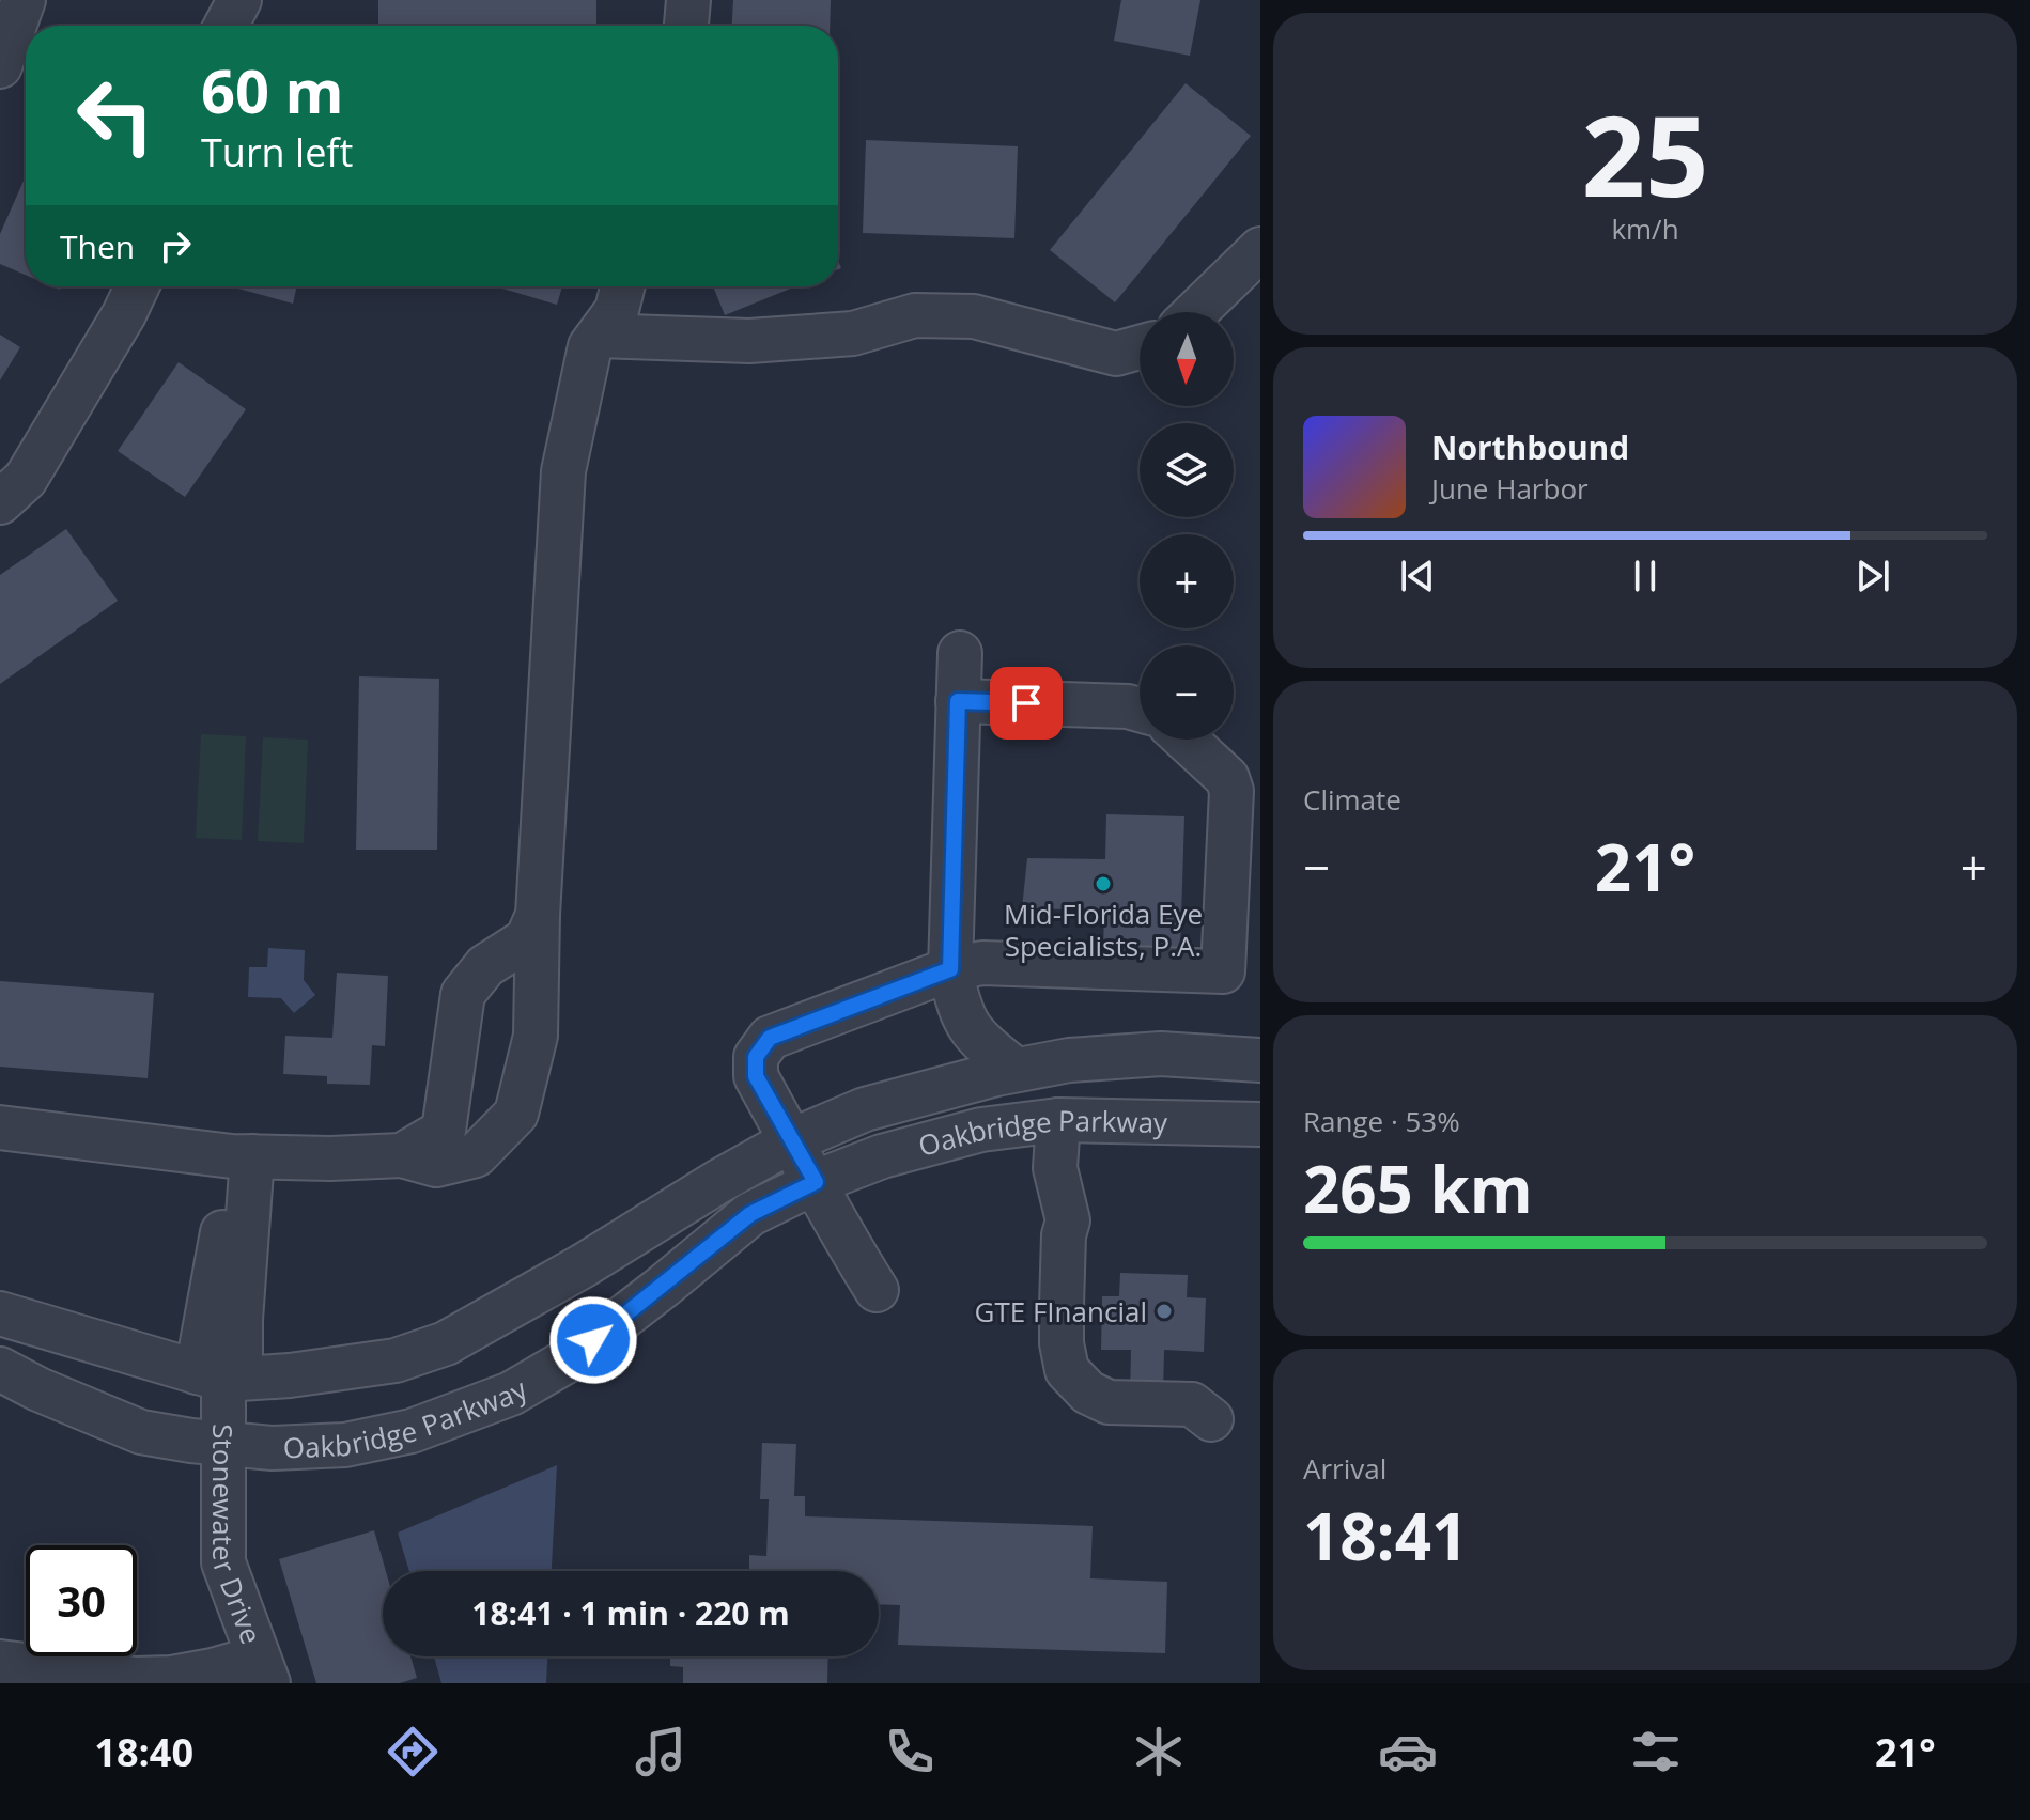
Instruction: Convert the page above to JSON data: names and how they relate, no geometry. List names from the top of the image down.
{
  "streets": {
    "street": ["Oakbridge Parkway", "Stonewater Drive"]
  },
  "crossings": [
    ["Oakbridge Parkway", "Stonewater Drive"]
  ],
  "places": ["Mid-Florida Eye Specialists, P.A.", "GTE FInancial"],
  "north": "bottom",
  "page": {
    "tile": [
      ["25", "km/h"],
      "Climate",
      ["Range · 53%", "265 km"],
      ["Arrival", "18:41"]
    ],
    "turn": ["60 m", "Turn left"],
    "then": "Then",
    "map_buttons": ["+", "−"],
    "song": ["Northbound", "June Harbor"],
    "heat": ["−", "21°", "+"],
    "limit": "30",
    "trip": "18:41 · 1 min · 220 m",
    "tabs": ["18:40", "21°"]
  }
}
